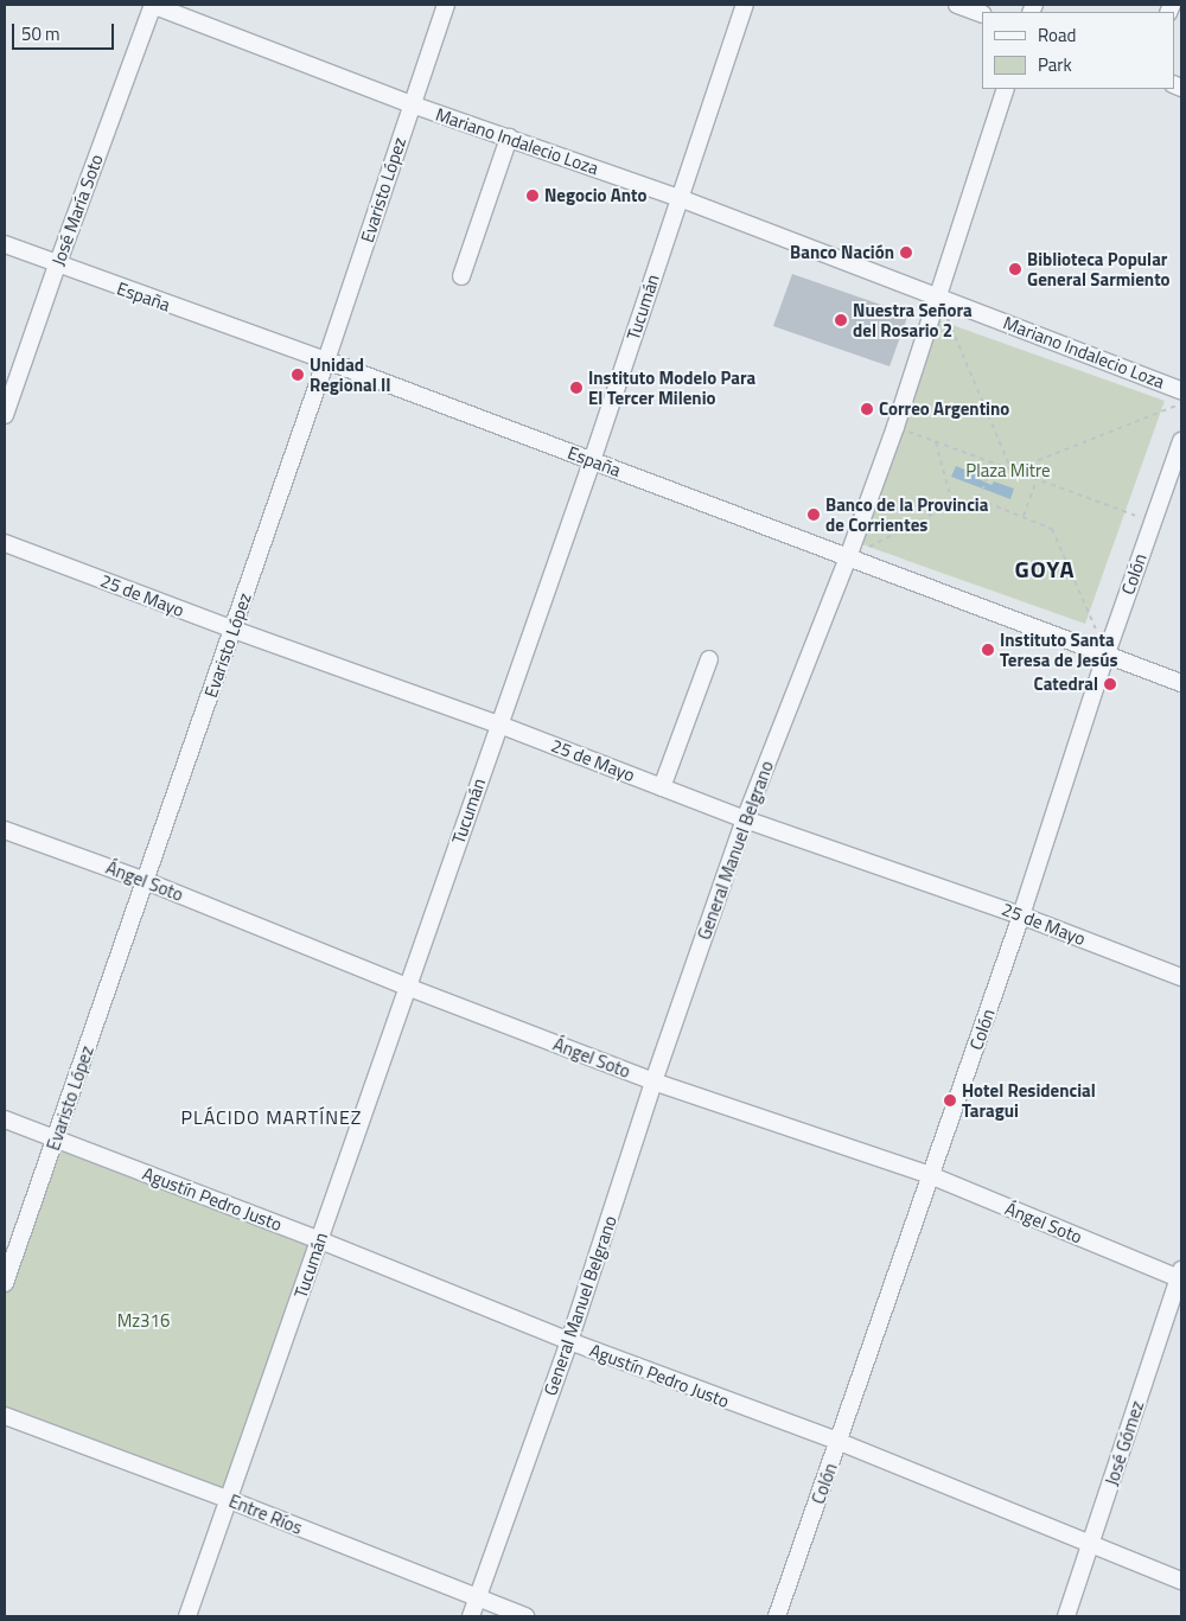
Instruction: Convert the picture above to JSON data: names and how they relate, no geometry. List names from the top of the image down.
{
  "streets": {
    "street": [
      "Mariano Indalecio Loza",
      "Evaristo López",
      "José María Soto",
      "España",
      "Tucumán",
      "Colón",
      "25 de Mayo",
      "General Manuel Belgrano",
      "Ángel Soto",
      "Agustín Pedro Justo",
      "José Gómez",
      "Entre Ríos"
    ]
  },
  "crossings": [
    ["Mariano Indalecio Loza", "Evaristo López"],
    ["Mariano Indalecio Loza", "José María Soto"],
    ["Mariano Indalecio Loza", "Tucumán"],
    ["Mariano Indalecio Loza", "General Manuel Belgrano"],
    ["Evaristo López", "España"],
    ["Evaristo López", "25 de Mayo"],
    ["Evaristo López", "Ángel Soto"],
    ["Evaristo López", "Agustín Pedro Justo"],
    ["José María Soto", "España"],
    ["España", "Tucumán"],
    ["España", "Colón"],
    ["España", "General Manuel Belgrano"],
    ["Tucumán", "25 de Mayo"],
    ["Tucumán", "Ángel Soto"],
    ["Tucumán", "Agustín Pedro Justo"],
    ["Tucumán", "Entre Ríos"],
    ["Colón", "25 de Mayo"],
    ["Colón", "Ángel Soto"],
    ["Colón", "Agustín Pedro Justo"],
    ["25 de Mayo", "General Manuel Belgrano"],
    ["General Manuel Belgrano", "Ángel Soto"],
    ["General Manuel Belgrano", "Agustín Pedro Justo"],
    ["General Manuel Belgrano", "Entre Ríos"],
    ["Ángel Soto", "José Gómez"],
    ["Agustín Pedro Justo", "José Gómez"]
  ],
  "districts": ["GOYA", "PLÁCIDO MARTÍNEZ"],
  "parks": ["Plaza Mitre", "Mz316"],
  "places": [
    "Negocio Anto",
    "Banco Nación",
    "Biblioteca Popular General Sarmiento",
    "Nuestra Señora del Rosario 2",
    "Unidad Regional II",
    "Instituto Modelo Para El Tercer Milenio",
    "Correo Argentino",
    "Banco de la Provincia de Corrientes",
    "Instituto Santa Teresa de Jesús",
    "Catedral",
    "Hotel Residencial Taragui"
  ],
  "legend": ["Road", "Park"],
  "scale_bar": "50 m"
}
